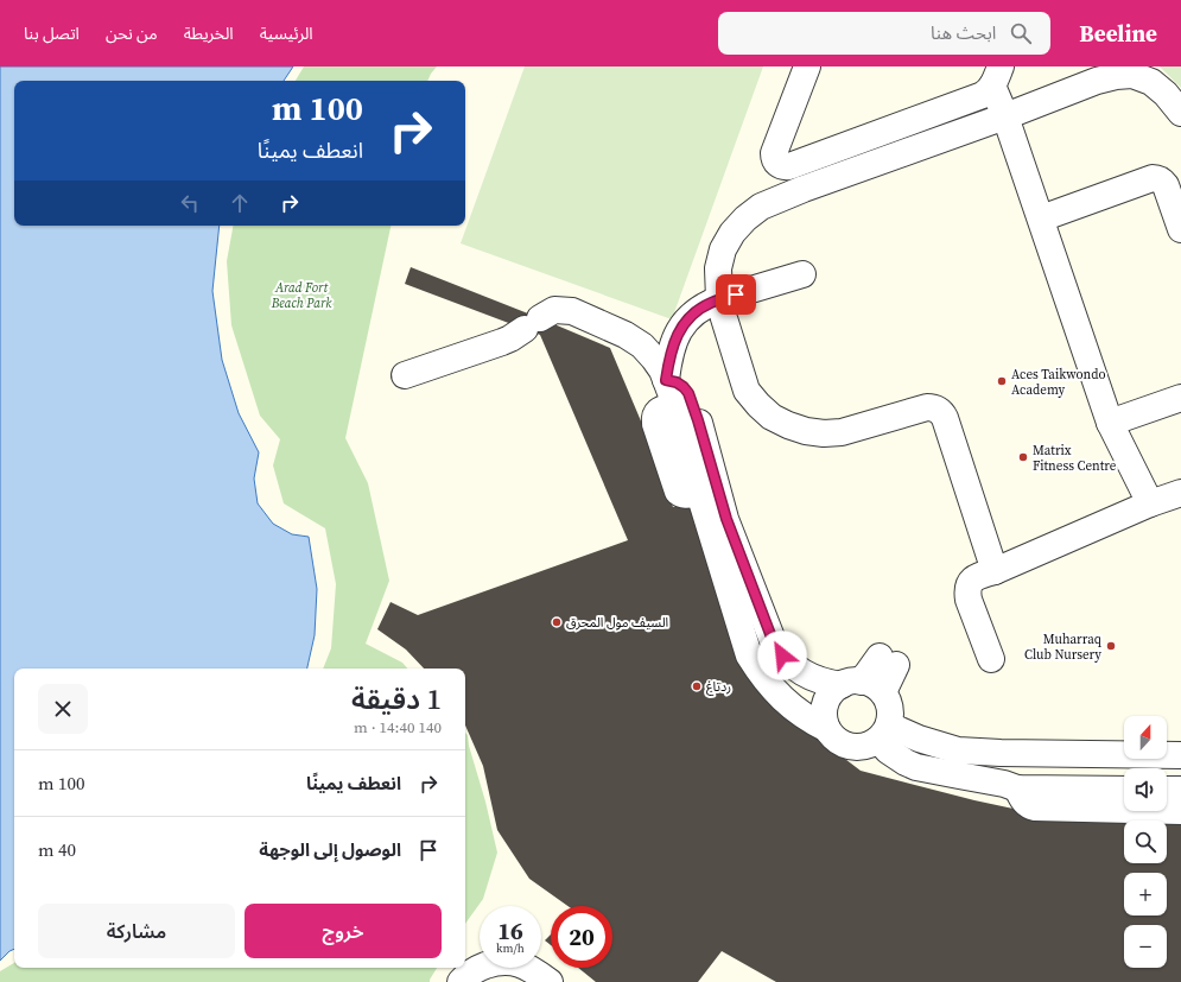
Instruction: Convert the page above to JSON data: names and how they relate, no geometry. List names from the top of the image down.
{
  "parks": ["Arad Fort Beach Park"],
  "places": [
    "Aces Taikwondo Academy",
    "Matrix Fitness Centre",
    "السيف مول المحرق",
    "Muharraq Club Nursery",
    "ردتاغ"
  ],
  "north": "top",
  "page": {
    "header": "Beeline",
    "search": "ابحث هنا",
    "nav": [
      "الرئيسية",
      "الخريطة",
      "من نحن",
      "اتصل بنا"
    ],
    "turn": ["100 m", "انعطف يمينًا"],
    "heading": ["1 دقيقة", "140 m · 14:40"],
    "map_buttons": ["+", "−"],
    "list": [
      {
        "name": "انعطف يمينًا",
        "value": "100 m"
      },
      {
        "name": "الوصول إلى الوجهة",
        "value": "40 m"
      }
    ],
    "buttons": ["خروج", "مشاركة"],
    "speed": "16 km/h",
    "limit": "20"
  }
}
